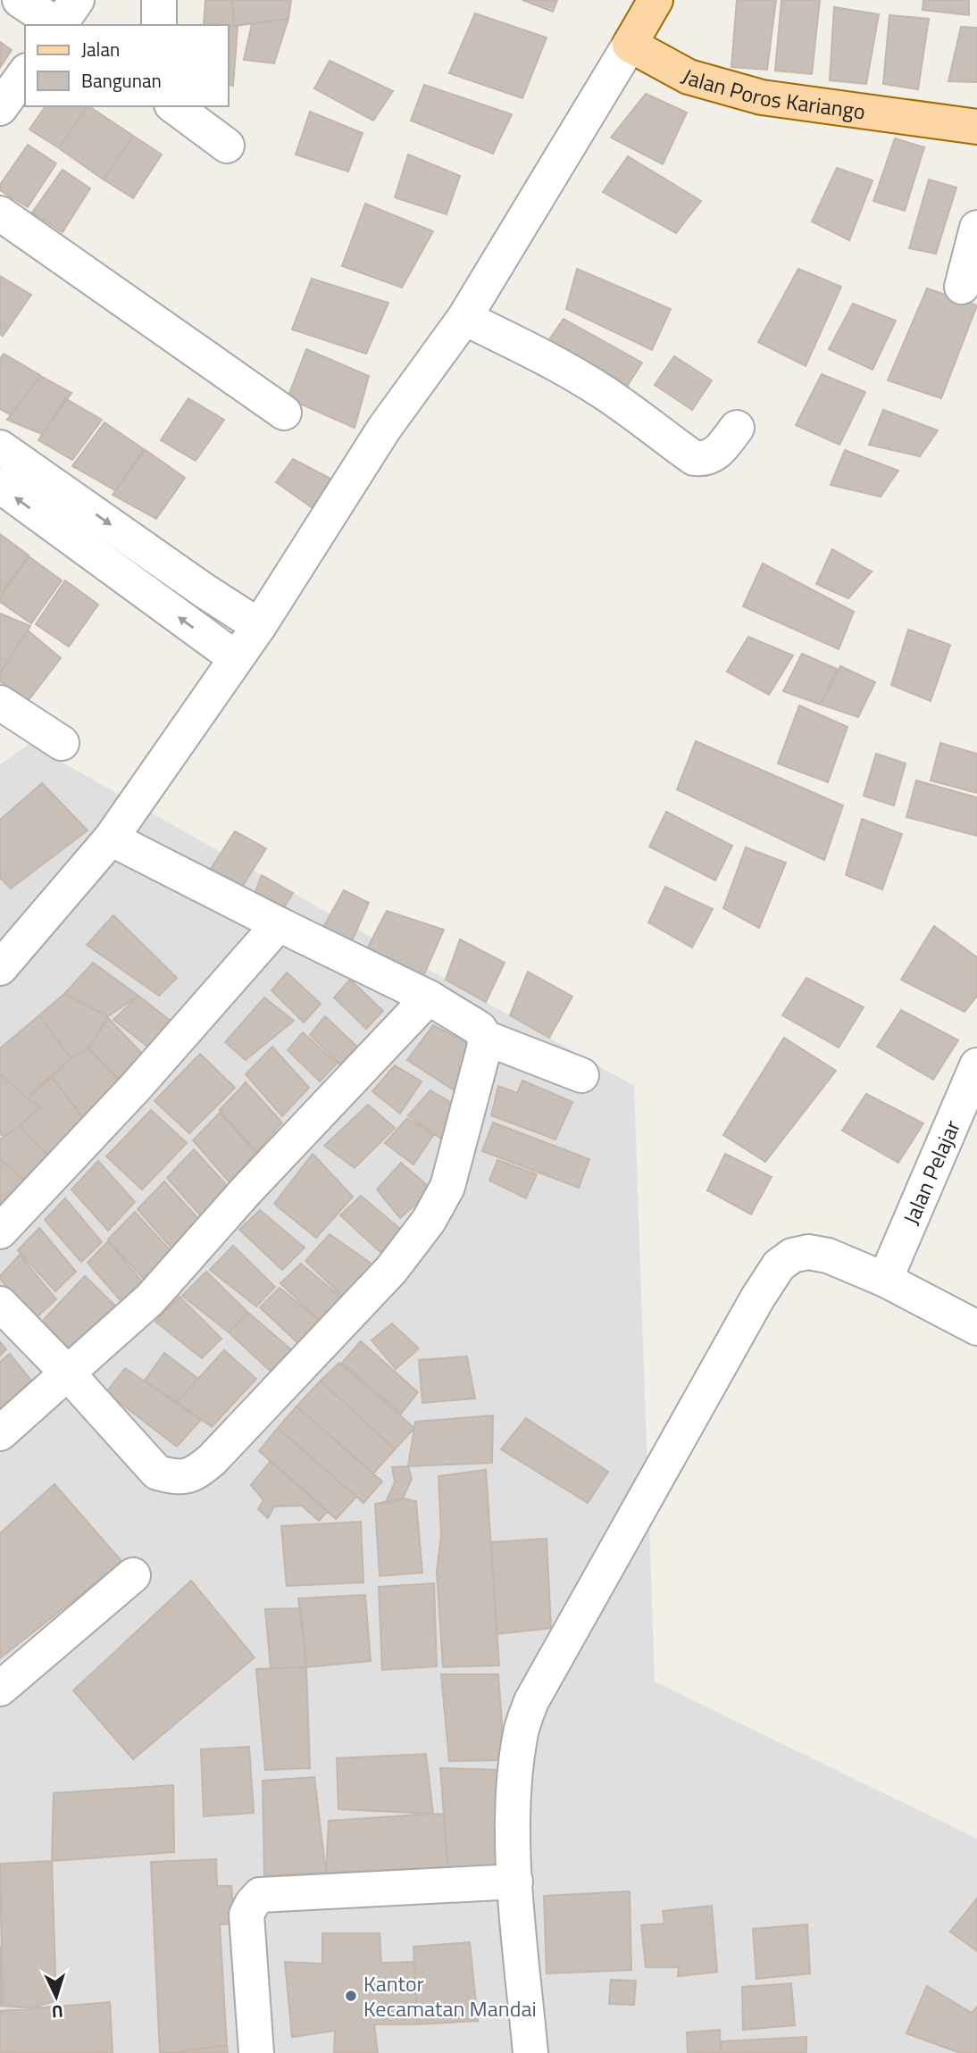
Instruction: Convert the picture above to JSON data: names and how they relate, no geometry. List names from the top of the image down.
{
  "streets": {
    "main road": ["Jalan Poros Kariango"],
    "street": ["Jalan Pelajar"]
  },
  "places": ["Kantor Kecamatan Mandai"],
  "legend": ["Jalan", "Bangunan"],
  "north": "bottom"
}
